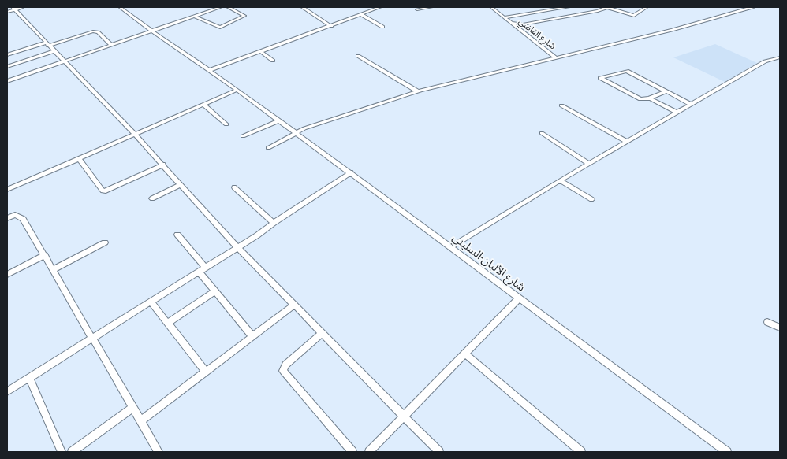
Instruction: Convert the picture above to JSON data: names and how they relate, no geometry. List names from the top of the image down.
{
  "streets": {
    "street": ["شارع القاضي", "شارع الألبان-السليني"]
  }
}
